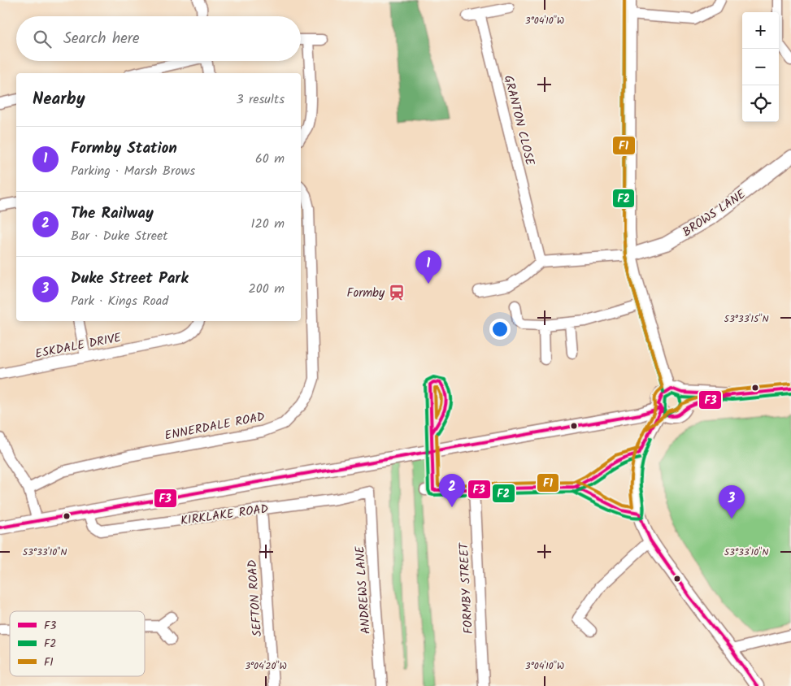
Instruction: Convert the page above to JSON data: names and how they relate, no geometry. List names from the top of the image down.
{
  "streets": {
    "street": [
      "GRANTON CLOSE",
      "BROWS LANE",
      "ESKDALE DRIVE",
      "ENNERDALE ROAD",
      "KIRKLAKE ROAD",
      "FORMBY STREET",
      "ANDREWS LANE",
      "SEFTON ROAD"
    ]
  },
  "crossings": [
    ["KIRKLAKE ROAD", "ANDREWS LANE"],
    ["KIRKLAKE ROAD", "SEFTON ROAD"]
  ],
  "places": {
    "station": ["Formby"]
  },
  "lines": ["transit line F2", "transit line F1", "transit line F3"],
  "legend": ["F3", "F2", "F1"],
  "page": {
    "map_buttons": ["+", "−"],
    "search": "Search here",
    "heading": ["Nearby", "3 results"],
    "list": [
      {
        "mark": "1",
        "name": "Formby Station",
        "note": "Parking · Marsh Brows",
        "value": "60 m"
      },
      {
        "mark": "2",
        "name": "The Railway",
        "note": "Bar · Duke Street",
        "value": "120 m"
      },
      {
        "mark": "3",
        "name": "Duke Street Park",
        "note": "Park · Kings Road",
        "value": "200 m"
      }
    ],
    "pins": ["1", "2", "3"]
  },
  "coordinates": [
    "3°04'10\"W",
    "53°33'15\"N",
    "53°33'10\"N",
    "3°04'20\"W"
  ]
}
